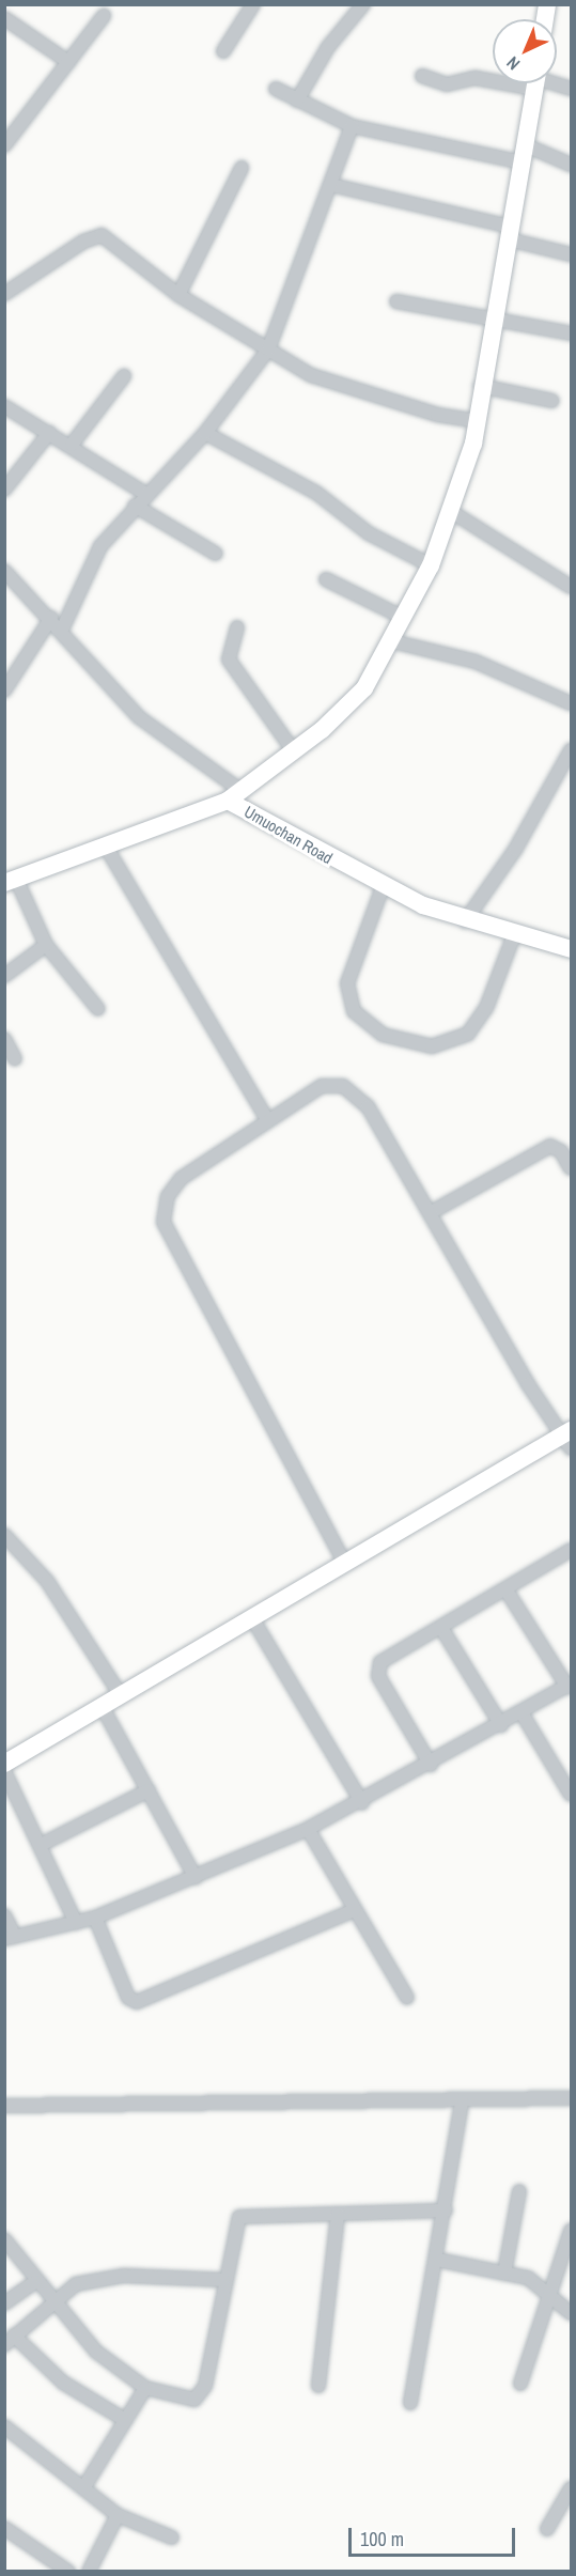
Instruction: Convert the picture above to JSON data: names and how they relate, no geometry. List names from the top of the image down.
{
  "streets": {
    "street": ["Umuochan Road"]
  },
  "scale_bar": "100 m",
  "north": "bottom left"
}
